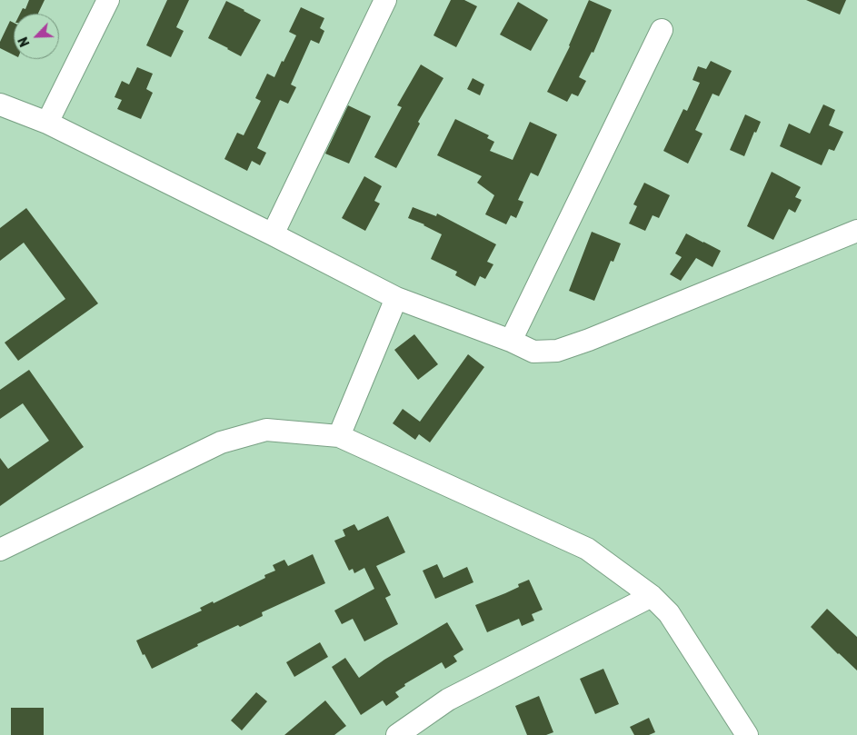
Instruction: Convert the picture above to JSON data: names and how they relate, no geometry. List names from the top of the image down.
{
  "north": "bottom left"
}
